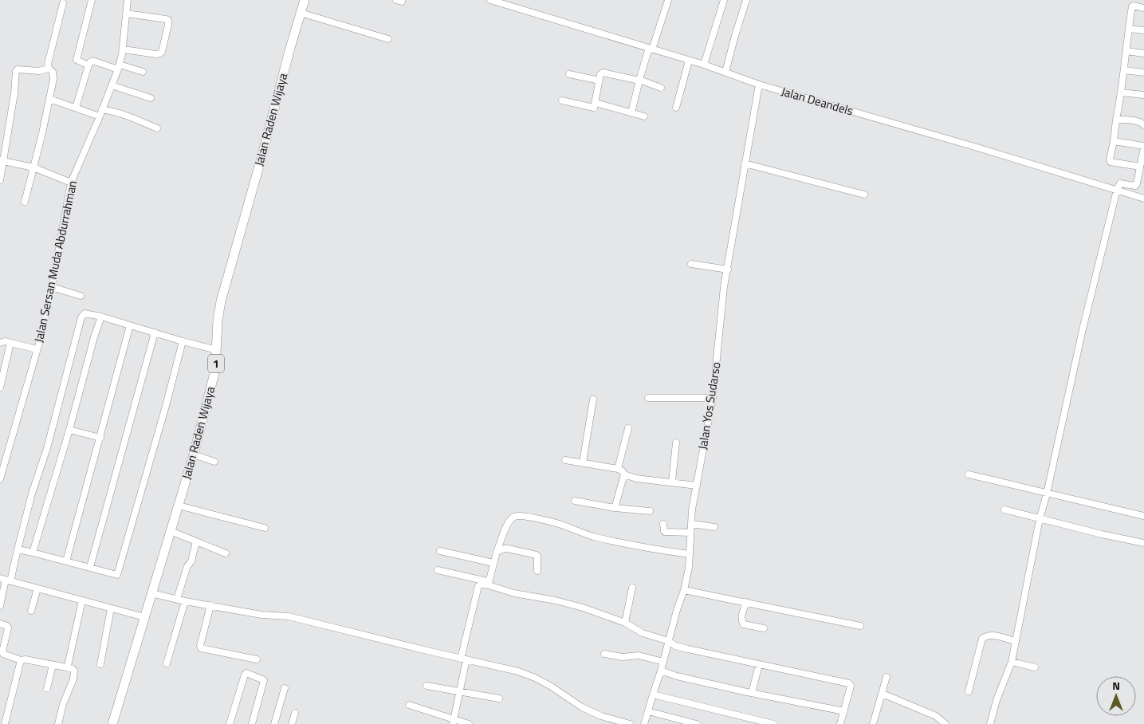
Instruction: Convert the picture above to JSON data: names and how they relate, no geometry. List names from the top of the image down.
{
  "streets": {
    "highway": ["Jalan Raden Wijaya", "1"],
    "street": ["Jalan Deandels", "Jalan Sersan Muda Abdurrahman", "Jalan Yos Sudarso"]
  },
  "crossings": [
    ["Jalan Deandels", "Jalan Yos Sudarso"]
  ],
  "north": "top"
}
